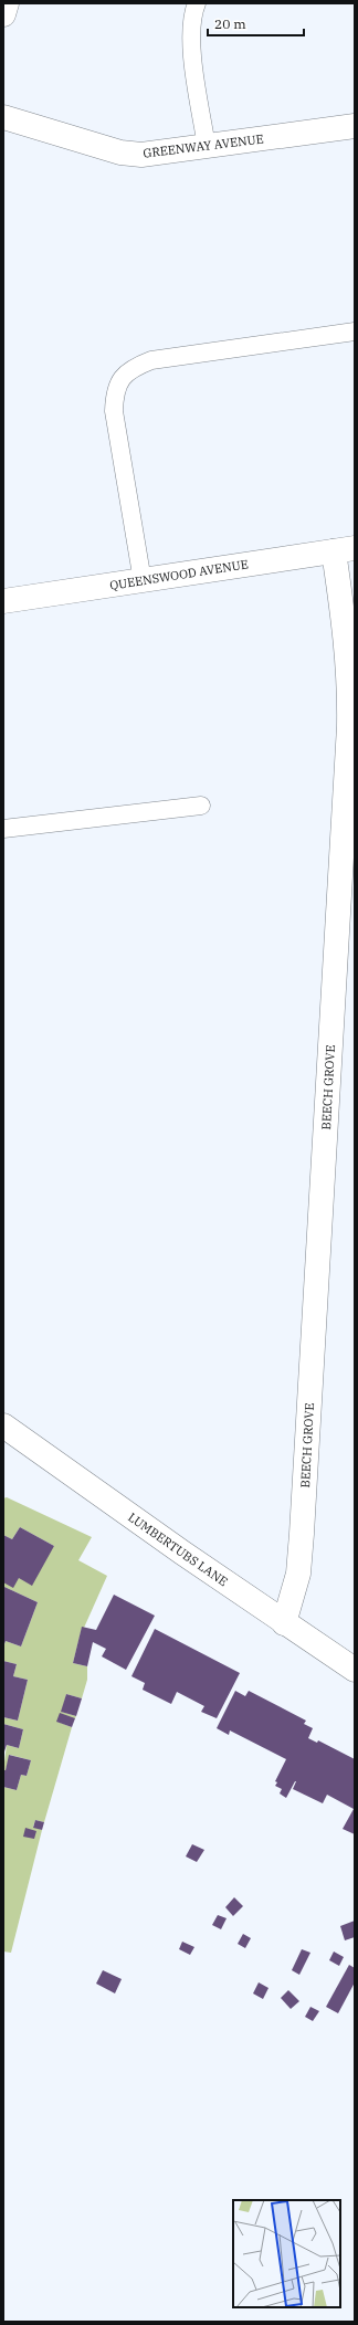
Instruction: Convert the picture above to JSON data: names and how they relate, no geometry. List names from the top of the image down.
{
  "streets": {
    "street": [
      "GREENWAY AVENUE",
      "QUEENSWOOD AVENUE",
      "BEECH GROVE",
      "LUMBERTUBS LANE"
    ]
  },
  "crossings": [
    ["QUEENSWOOD AVENUE", "BEECH GROVE"],
    ["BEECH GROVE", "LUMBERTUBS LANE"]
  ],
  "scale_bar": "20 m"
}
